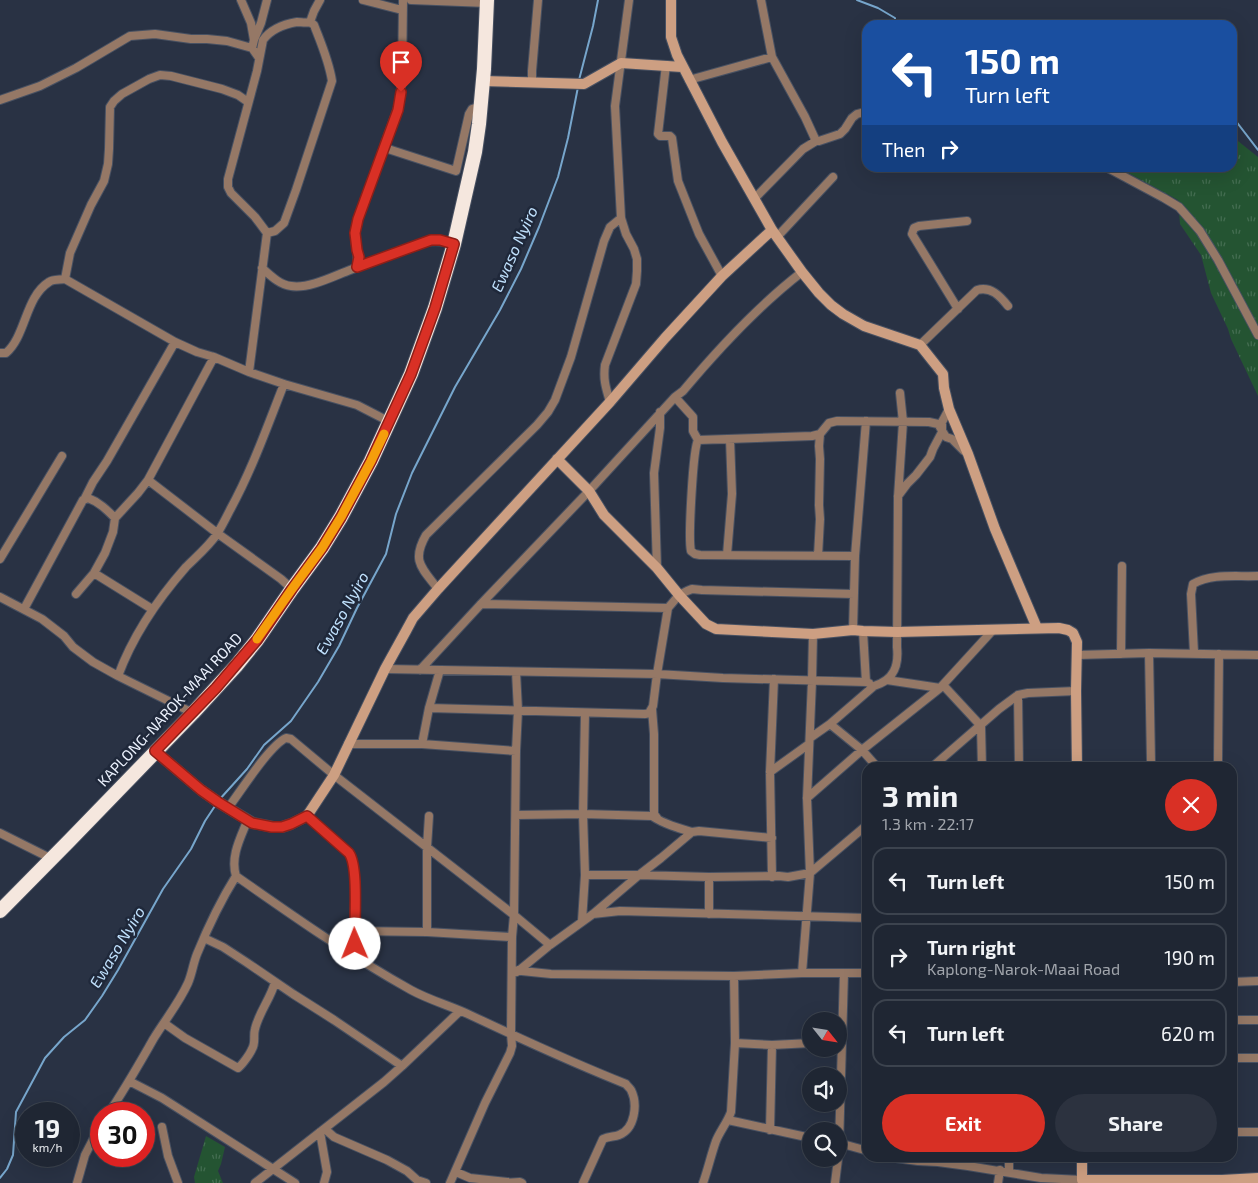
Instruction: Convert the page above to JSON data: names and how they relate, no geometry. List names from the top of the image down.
{
  "streets": {
    "highway": ["KAPLONG-NAROK-MAAI ROAD"]
  },
  "water": ["Ewaso Nyiro"],
  "north": "bottom right",
  "page": {
    "turn": ["150 m", "Turn left"],
    "then": "Then",
    "heading": ["3 min", "1.3 km · 22:17"],
    "list": [
      {
        "name": "Turn left",
        "value": "150 m"
      },
      {
        "name": "Turn right",
        "note": "Kaplong-Narok-Maai Road",
        "value": "190 m"
      },
      {
        "name": "Turn left",
        "value": "620 m"
      }
    ],
    "buttons": ["Exit", "Share"],
    "speed": "19 km/h",
    "limit": "30"
  }
}
